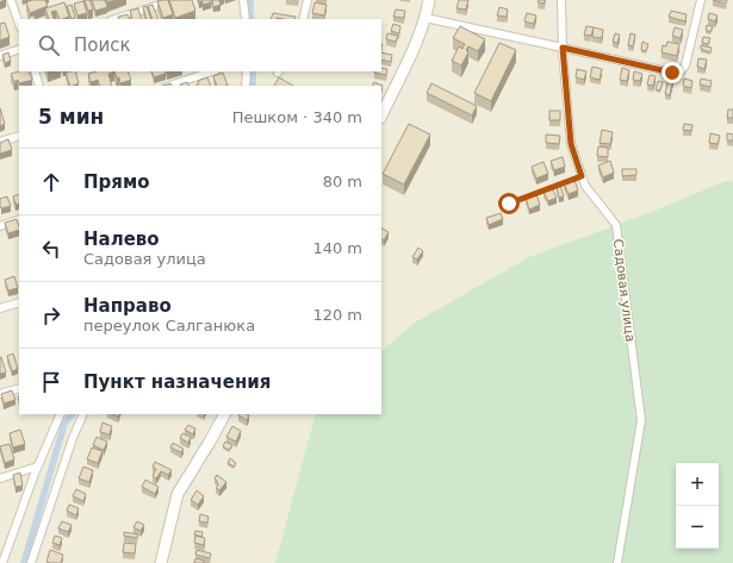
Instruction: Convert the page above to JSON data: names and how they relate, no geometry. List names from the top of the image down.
{
  "streets": {
    "street": ["Садовая улица"]
  },
  "page": {
    "search": "Поиск",
    "heading": ["5 мин", "Пешком · 340 m"],
    "list": [
      ["Прямо", "80 m"],
      ["Налево", "Садовая улица", "140 m"],
      ["Направо", "переулок Салганюка", "120 m"],
      "Пункт назначения"
    ],
    "map_buttons": ["+", "−"]
  }
}
